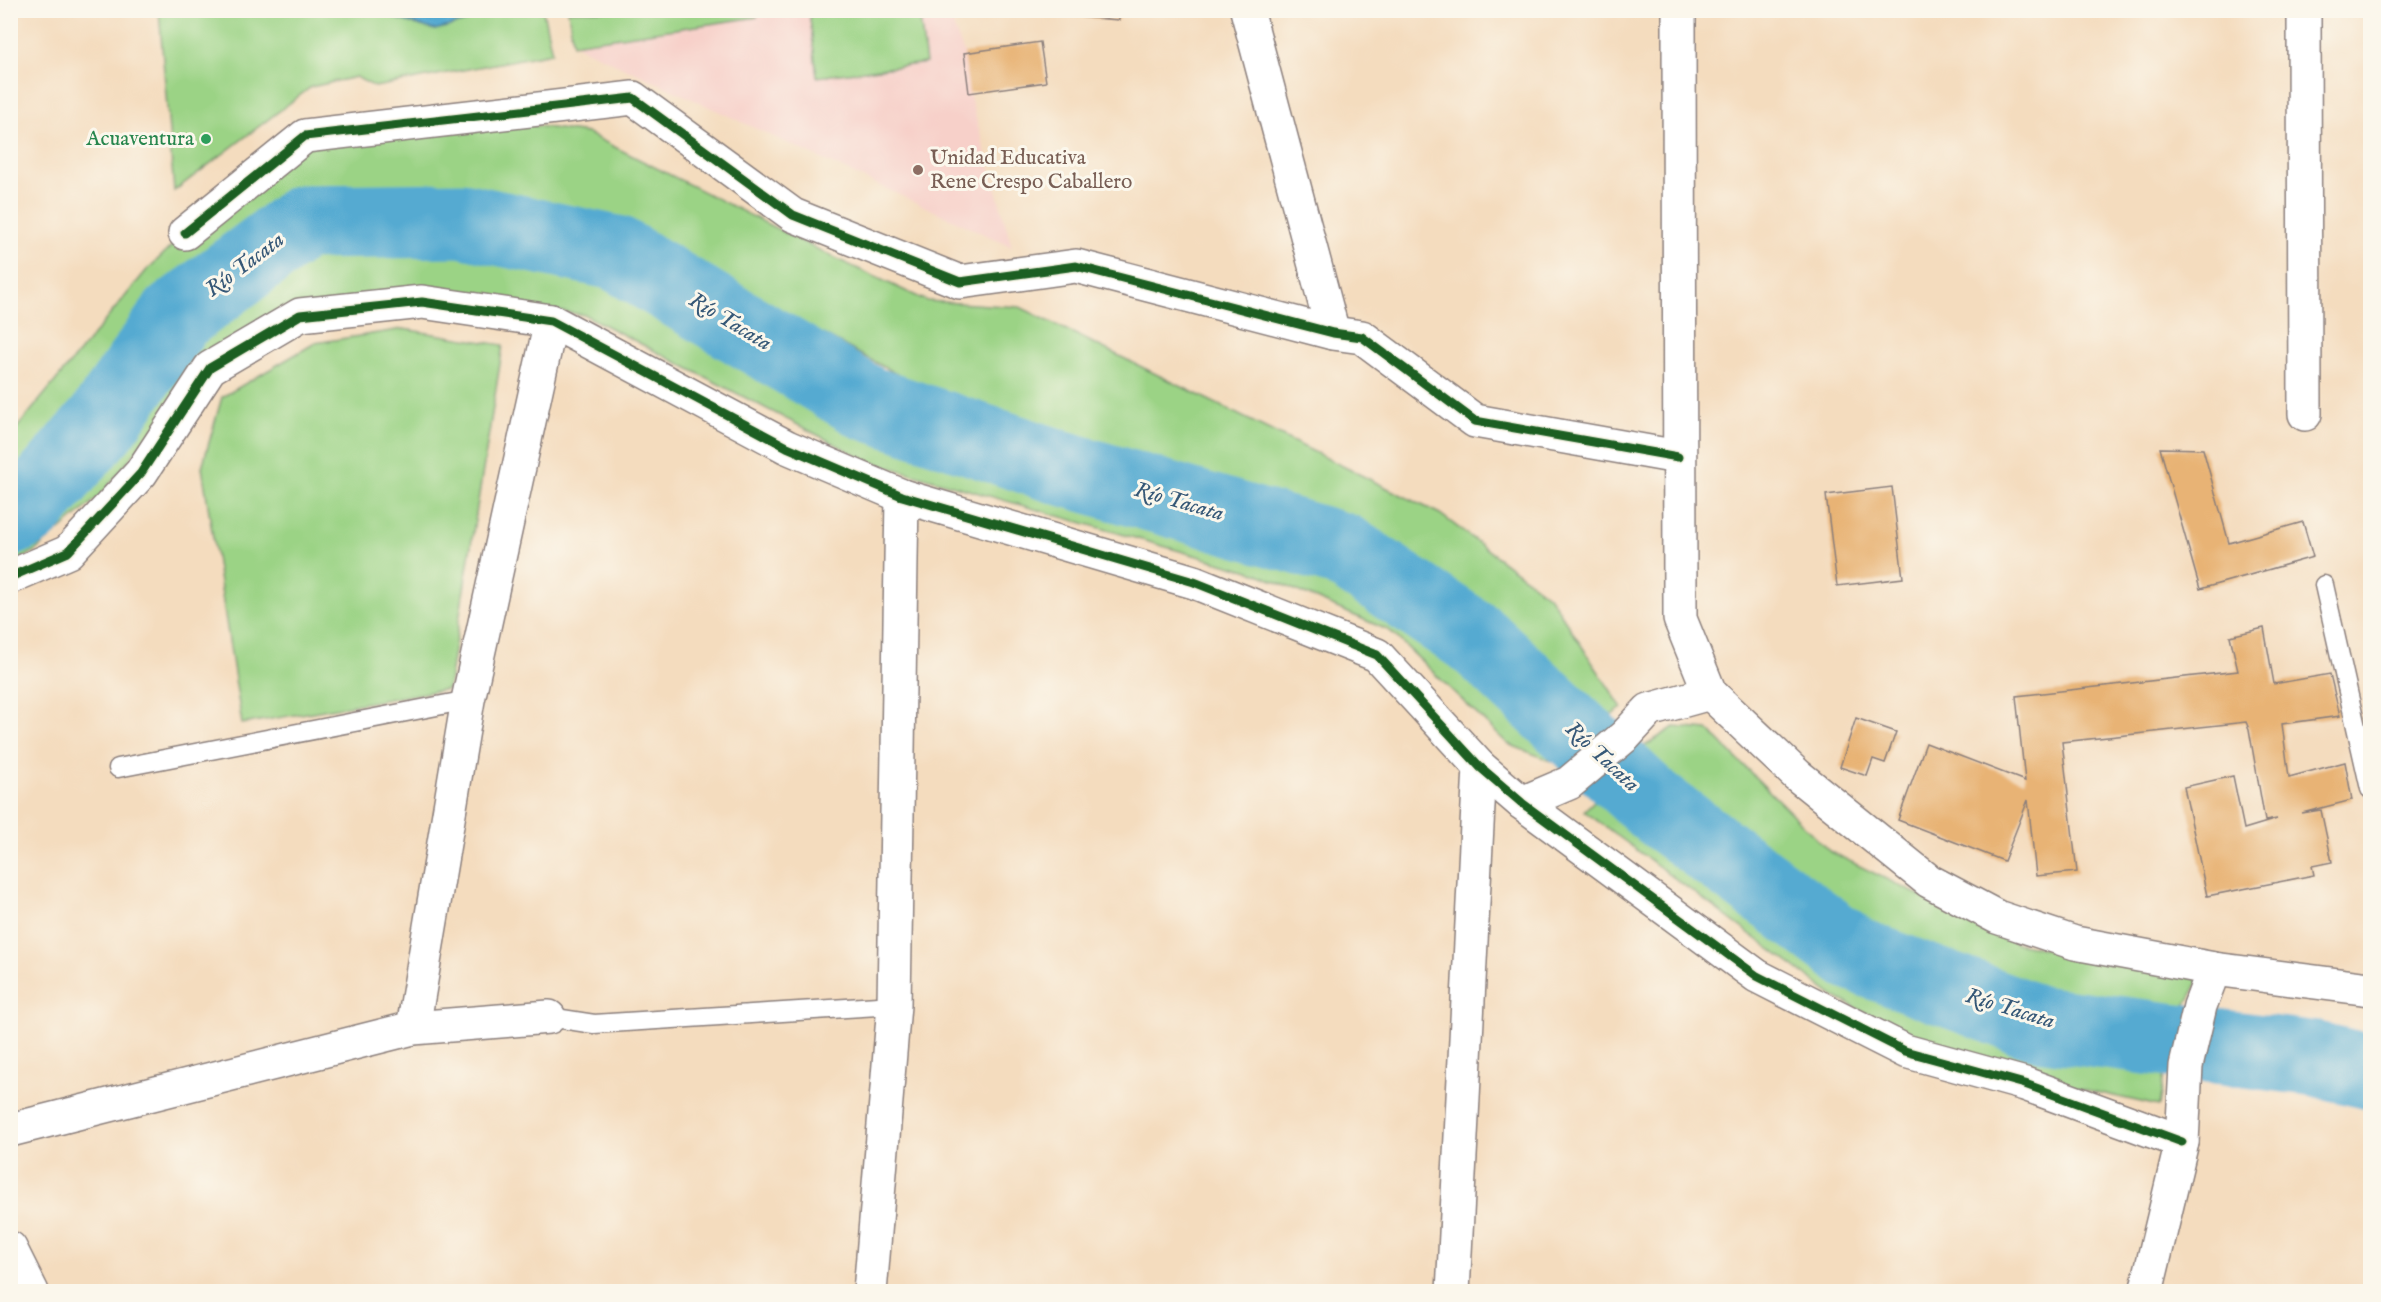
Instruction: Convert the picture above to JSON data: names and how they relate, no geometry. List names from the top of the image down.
{
  "water": ["Río Tacata"],
  "places": ["Acuaventura", "Unidad Educativa Rene Crespo Caballero"]
}
